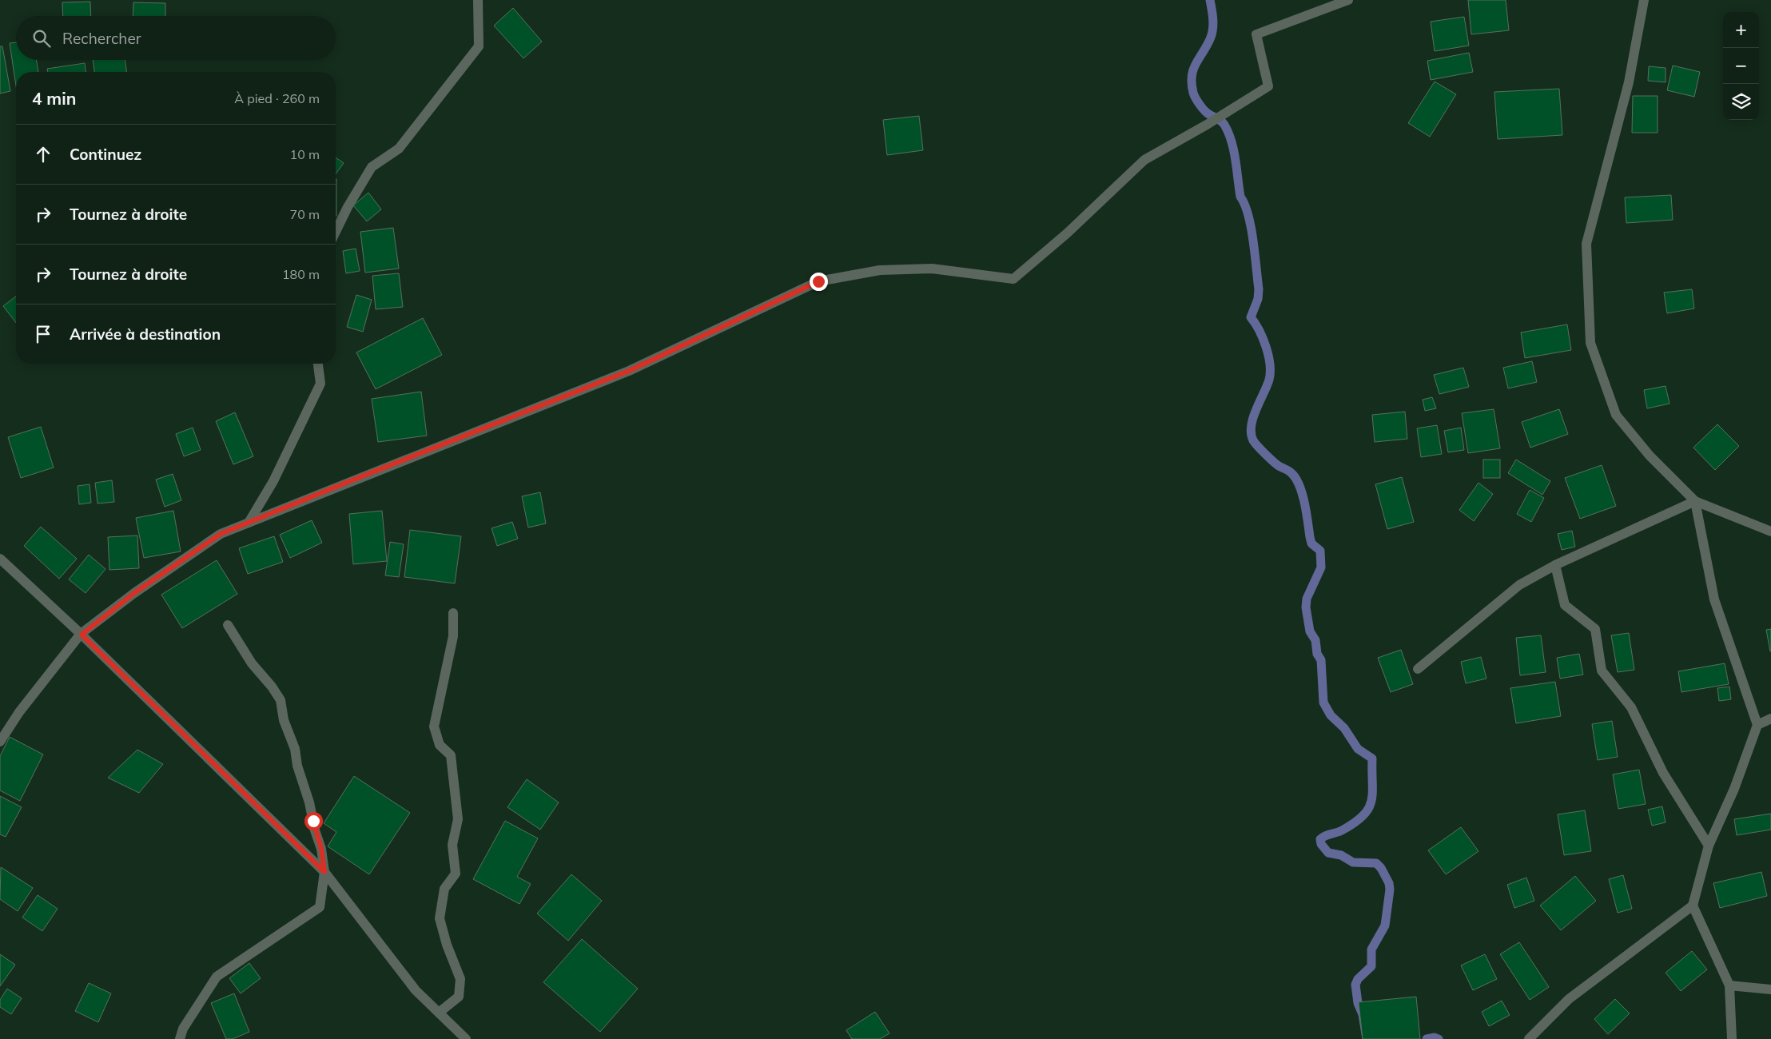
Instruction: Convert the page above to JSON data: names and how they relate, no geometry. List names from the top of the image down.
{
  "page": {
    "map_buttons": ["+", "−"],
    "search": "Rechercher",
    "heading": ["4 min", "À pied · 260 m"],
    "list": [
      ["Continuez", "10 m"],
      ["Tournez à droite", "70 m"],
      ["Tournez à droite", "180 m"],
      "Arrivée à destination"
    ]
  }
}
